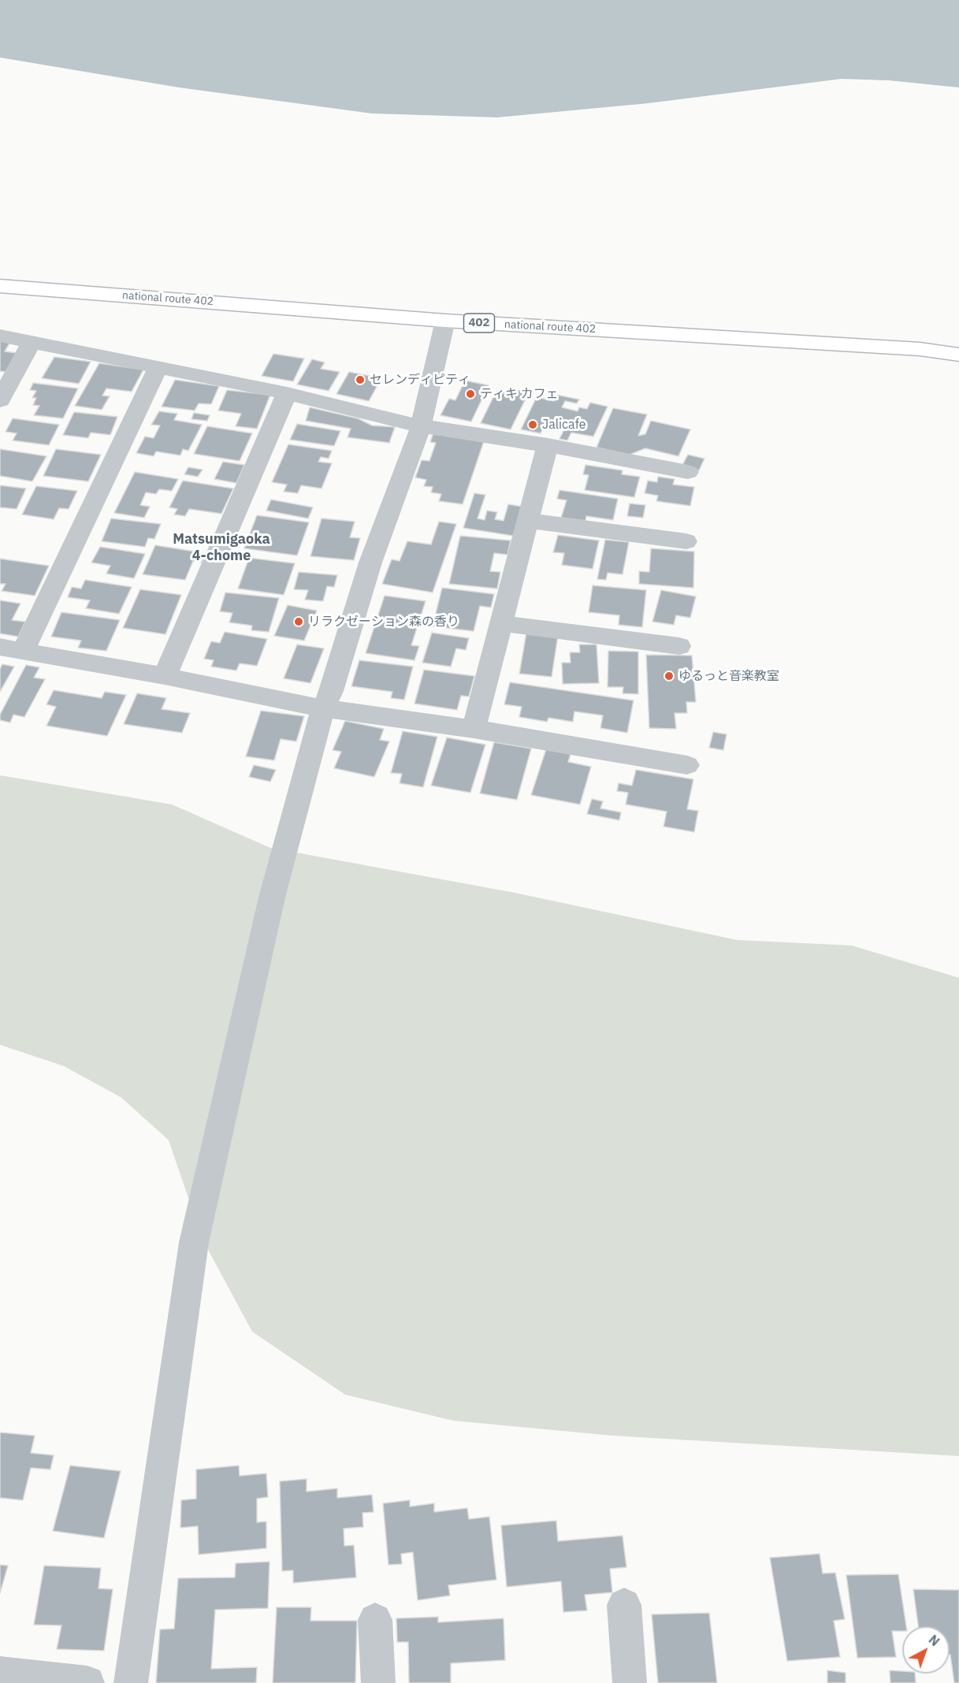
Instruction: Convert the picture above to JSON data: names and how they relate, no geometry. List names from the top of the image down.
{
  "streets": {
    "highway": ["national route 402", "402"]
  },
  "districts": ["Matsumigaoka 4-chome"],
  "places": [
    "セレンディピティ",
    "ティキ カフェ",
    "Jalicafe",
    "リラクゼーション森の香り",
    "ゆるっと音楽教室"
  ],
  "north": "top right"
}
